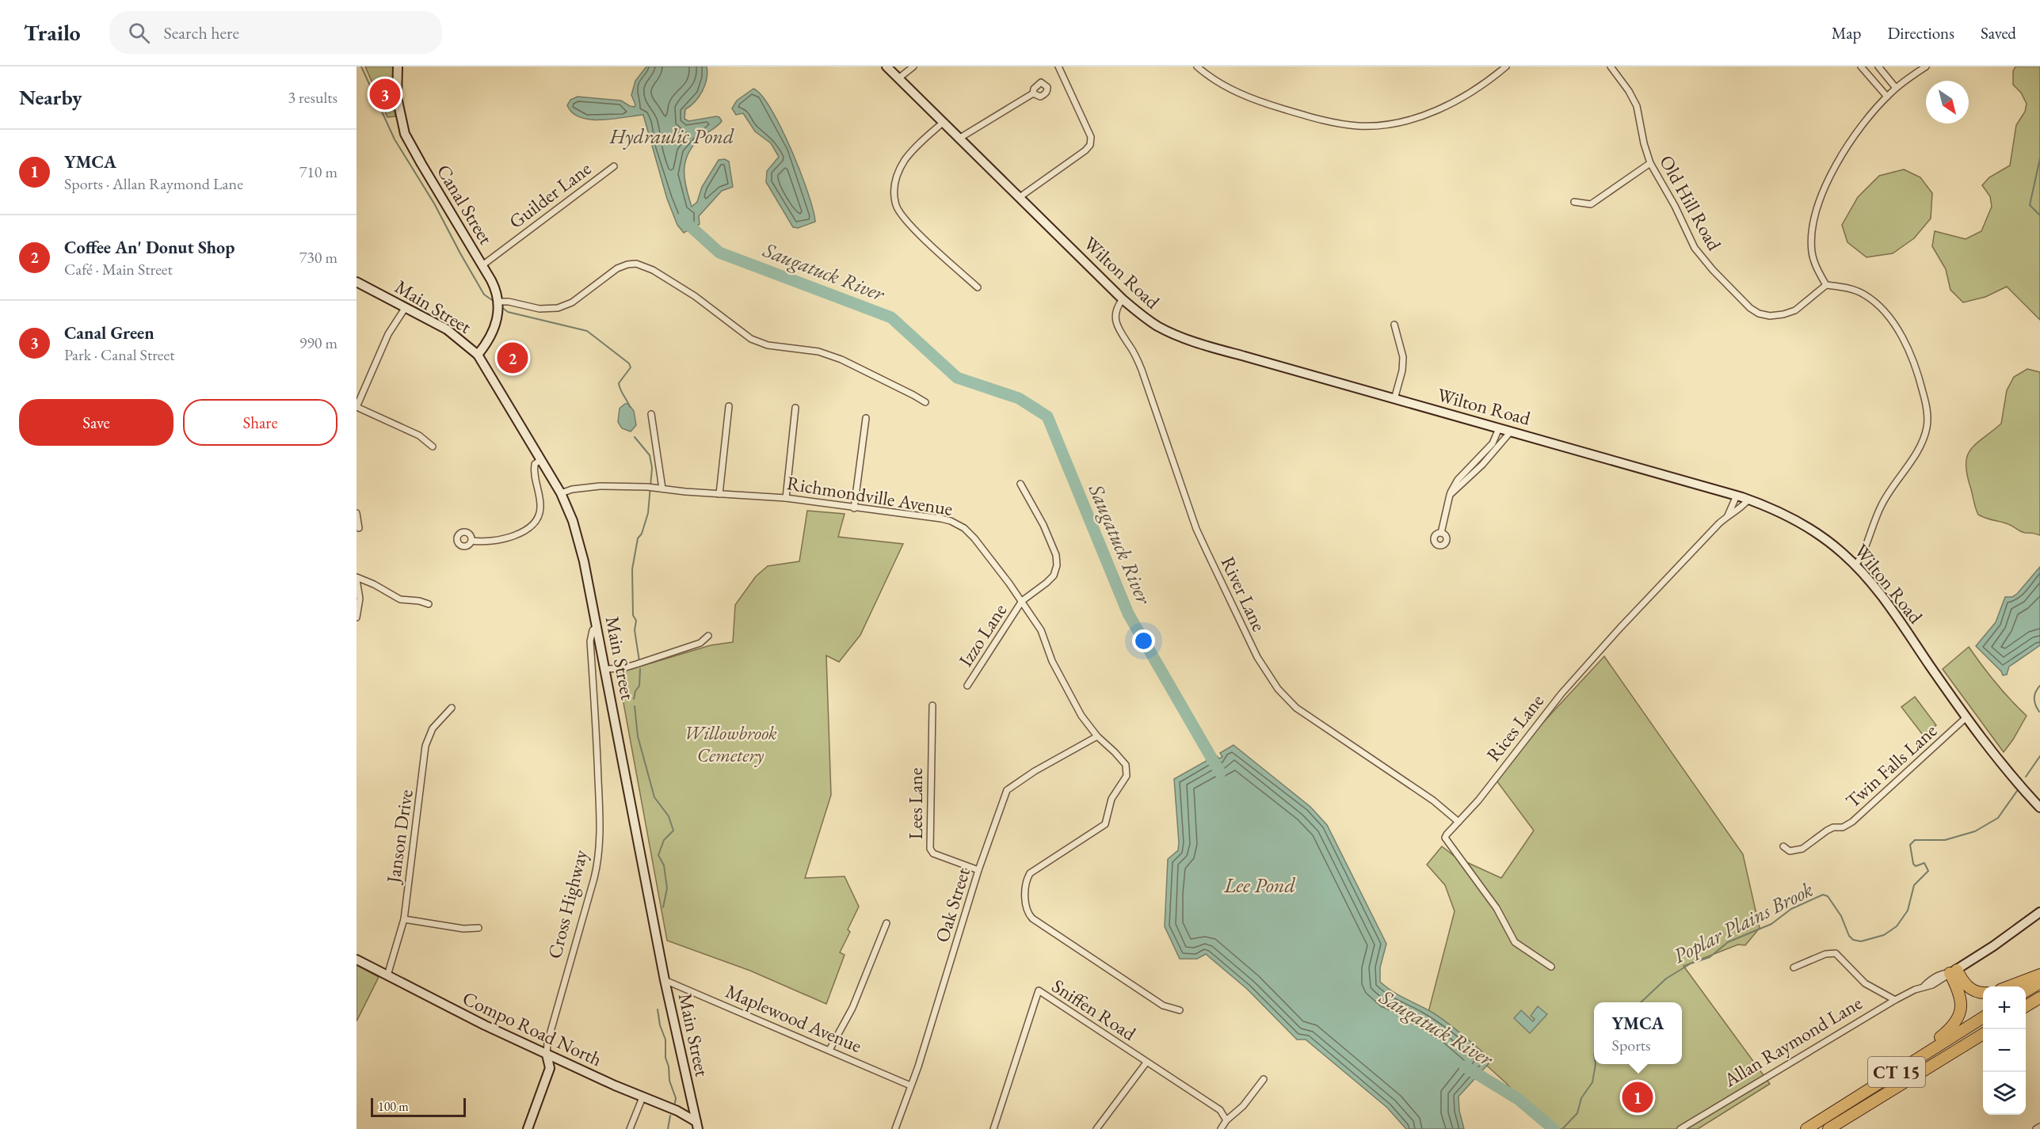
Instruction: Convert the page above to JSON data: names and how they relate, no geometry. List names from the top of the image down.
{
  "streets": {
    "highway": ["CT 15"],
    "main road": [
      "Canal Street",
      "Wilton Road",
      "Main Street",
      "Cross Highway",
      "Compo Road North",
      "Allan Raymond Lane"
    ],
    "street": [
      "Guilder Lane",
      "Old Hill Road",
      "Richmondville Avenue",
      "River Lane",
      "Izzo Lane",
      "Rices Lane",
      "Twin Falls Lane",
      "Lees Lane",
      "Janson Drive",
      "Oak Street",
      "Sniffen Road",
      "Maplewood Avenue"
    ]
  },
  "crossings": [
    ["Guilder Lane", "Canal Street"],
    ["Canal Street", "Main Street"],
    ["Wilton Road", "River Lane"],
    ["Wilton Road", "Rices Lane"],
    ["Wilton Road", "Twin Falls Lane"],
    ["Main Street", "Richmondville Avenue"],
    ["Main Street", "Cross Highway"],
    ["Main Street", "Maplewood Avenue"],
    ["Main Street", "Compo Road North"],
    ["Richmondville Avenue", "Izzo Lane"],
    ["Richmondville Avenue", "Oak Street"],
    ["River Lane", "Rices Lane"],
    ["Lees Lane", "Oak Street"],
    ["Janson Drive", "Compo Road North"],
    ["Cross Highway", "Compo Road North"],
    ["Oak Street", "Maplewood Avenue"]
  ],
  "water": [
    "Hydraulic Pond",
    "Saugatuck River",
    "Lee Pond",
    "Poplar Plains Brook"
  ],
  "parks": ["Willowbrook Cemetery"],
  "scale_bar": "100 m",
  "north": "bottom right",
  "page": {
    "header": "Trailo",
    "search": "Search here",
    "nav": ["Map", "Directions", "Saved"],
    "heading": ["Nearby", "3 results"],
    "pins": ["3", "2", "1"],
    "list": [
      {
        "mark": "1",
        "name": "YMCA",
        "note": "Sports · Allan Raymond Lane",
        "value": "710 m"
      },
      {
        "mark": "2",
        "name": "Coffee An' Donut Shop",
        "note": "Café · Main Street",
        "value": "730 m"
      },
      {
        "mark": "3",
        "name": "Canal Green",
        "note": "Park · Canal Street",
        "value": "990 m"
      }
    ],
    "buttons": ["Save", "Share"],
    "map_buttons": ["+", "−"],
    "popup": ["YMCA", "Sports"],
    "scale": "100 m"
  }
}
